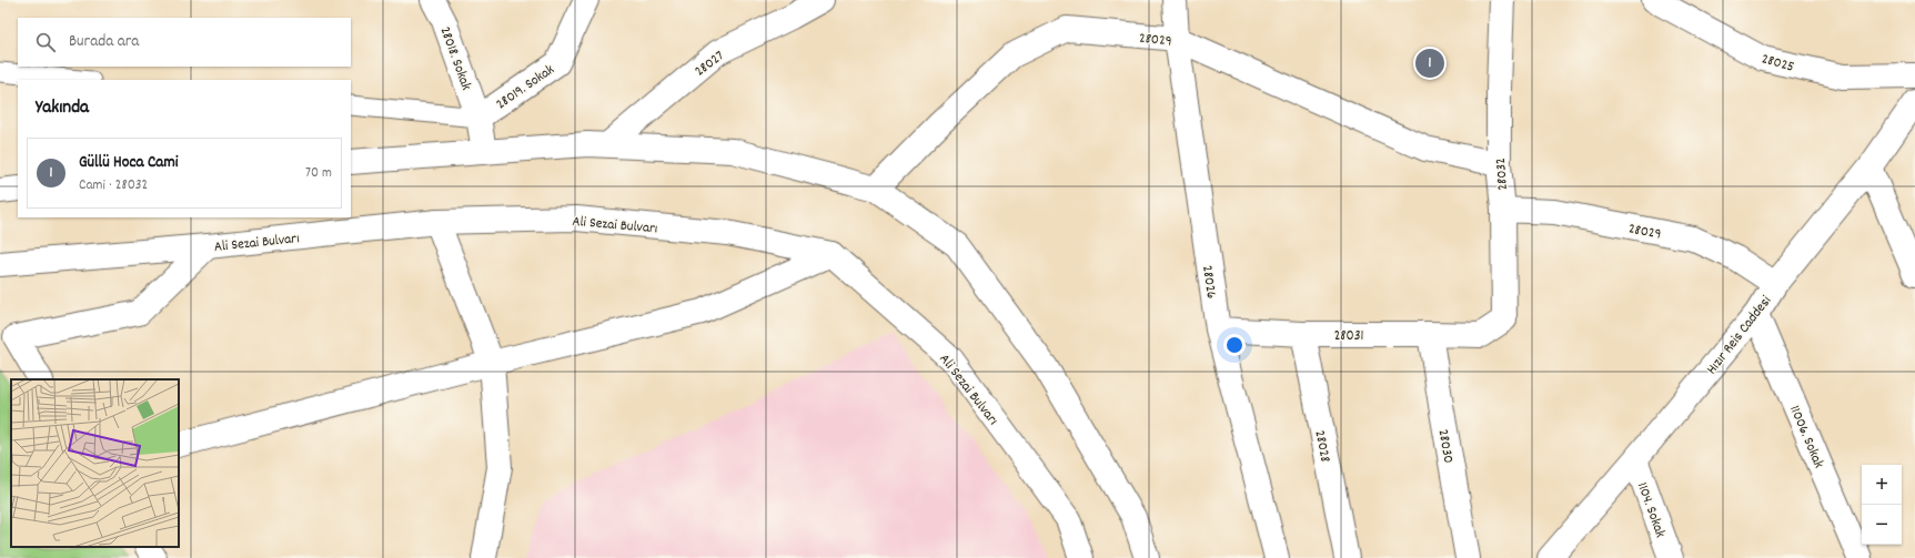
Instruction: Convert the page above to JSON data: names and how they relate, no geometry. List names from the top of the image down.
{
  "streets": {
    "street": [
      "28029",
      "28018. Sokak",
      "28025",
      "28027",
      "28019. Sokak",
      "28032",
      "Ali Sezai Bulvarı",
      "28026",
      "28031",
      "Hızır Reis Caddesi",
      "11006. Sokak",
      "28028",
      "28030",
      "1104. Sokak"
    ]
  },
  "crossings": [
    ["28029", "28032"],
    ["28029", "28026"],
    ["28029", "Hızır Reis Caddesi"],
    ["28018. Sokak", "28019. Sokak"],
    ["28032", "28031"],
    ["28026", "28031"],
    ["28031", "28028"],
    ["28031", "28030"],
    ["Hızır Reis Caddesi", "11006. Sokak"],
    ["Hızır Reis Caddesi", "1104. Sokak"]
  ],
  "page": {
    "search": "Burada ara",
    "pins": "1",
    "heading": "Yakında",
    "list": [
      {
        "mark": "1",
        "name": "Güllü Hoca Cami",
        "note": "Cami · 28032",
        "value": "70 m"
      }
    ],
    "map_buttons": ["+", "−"]
  }
}
